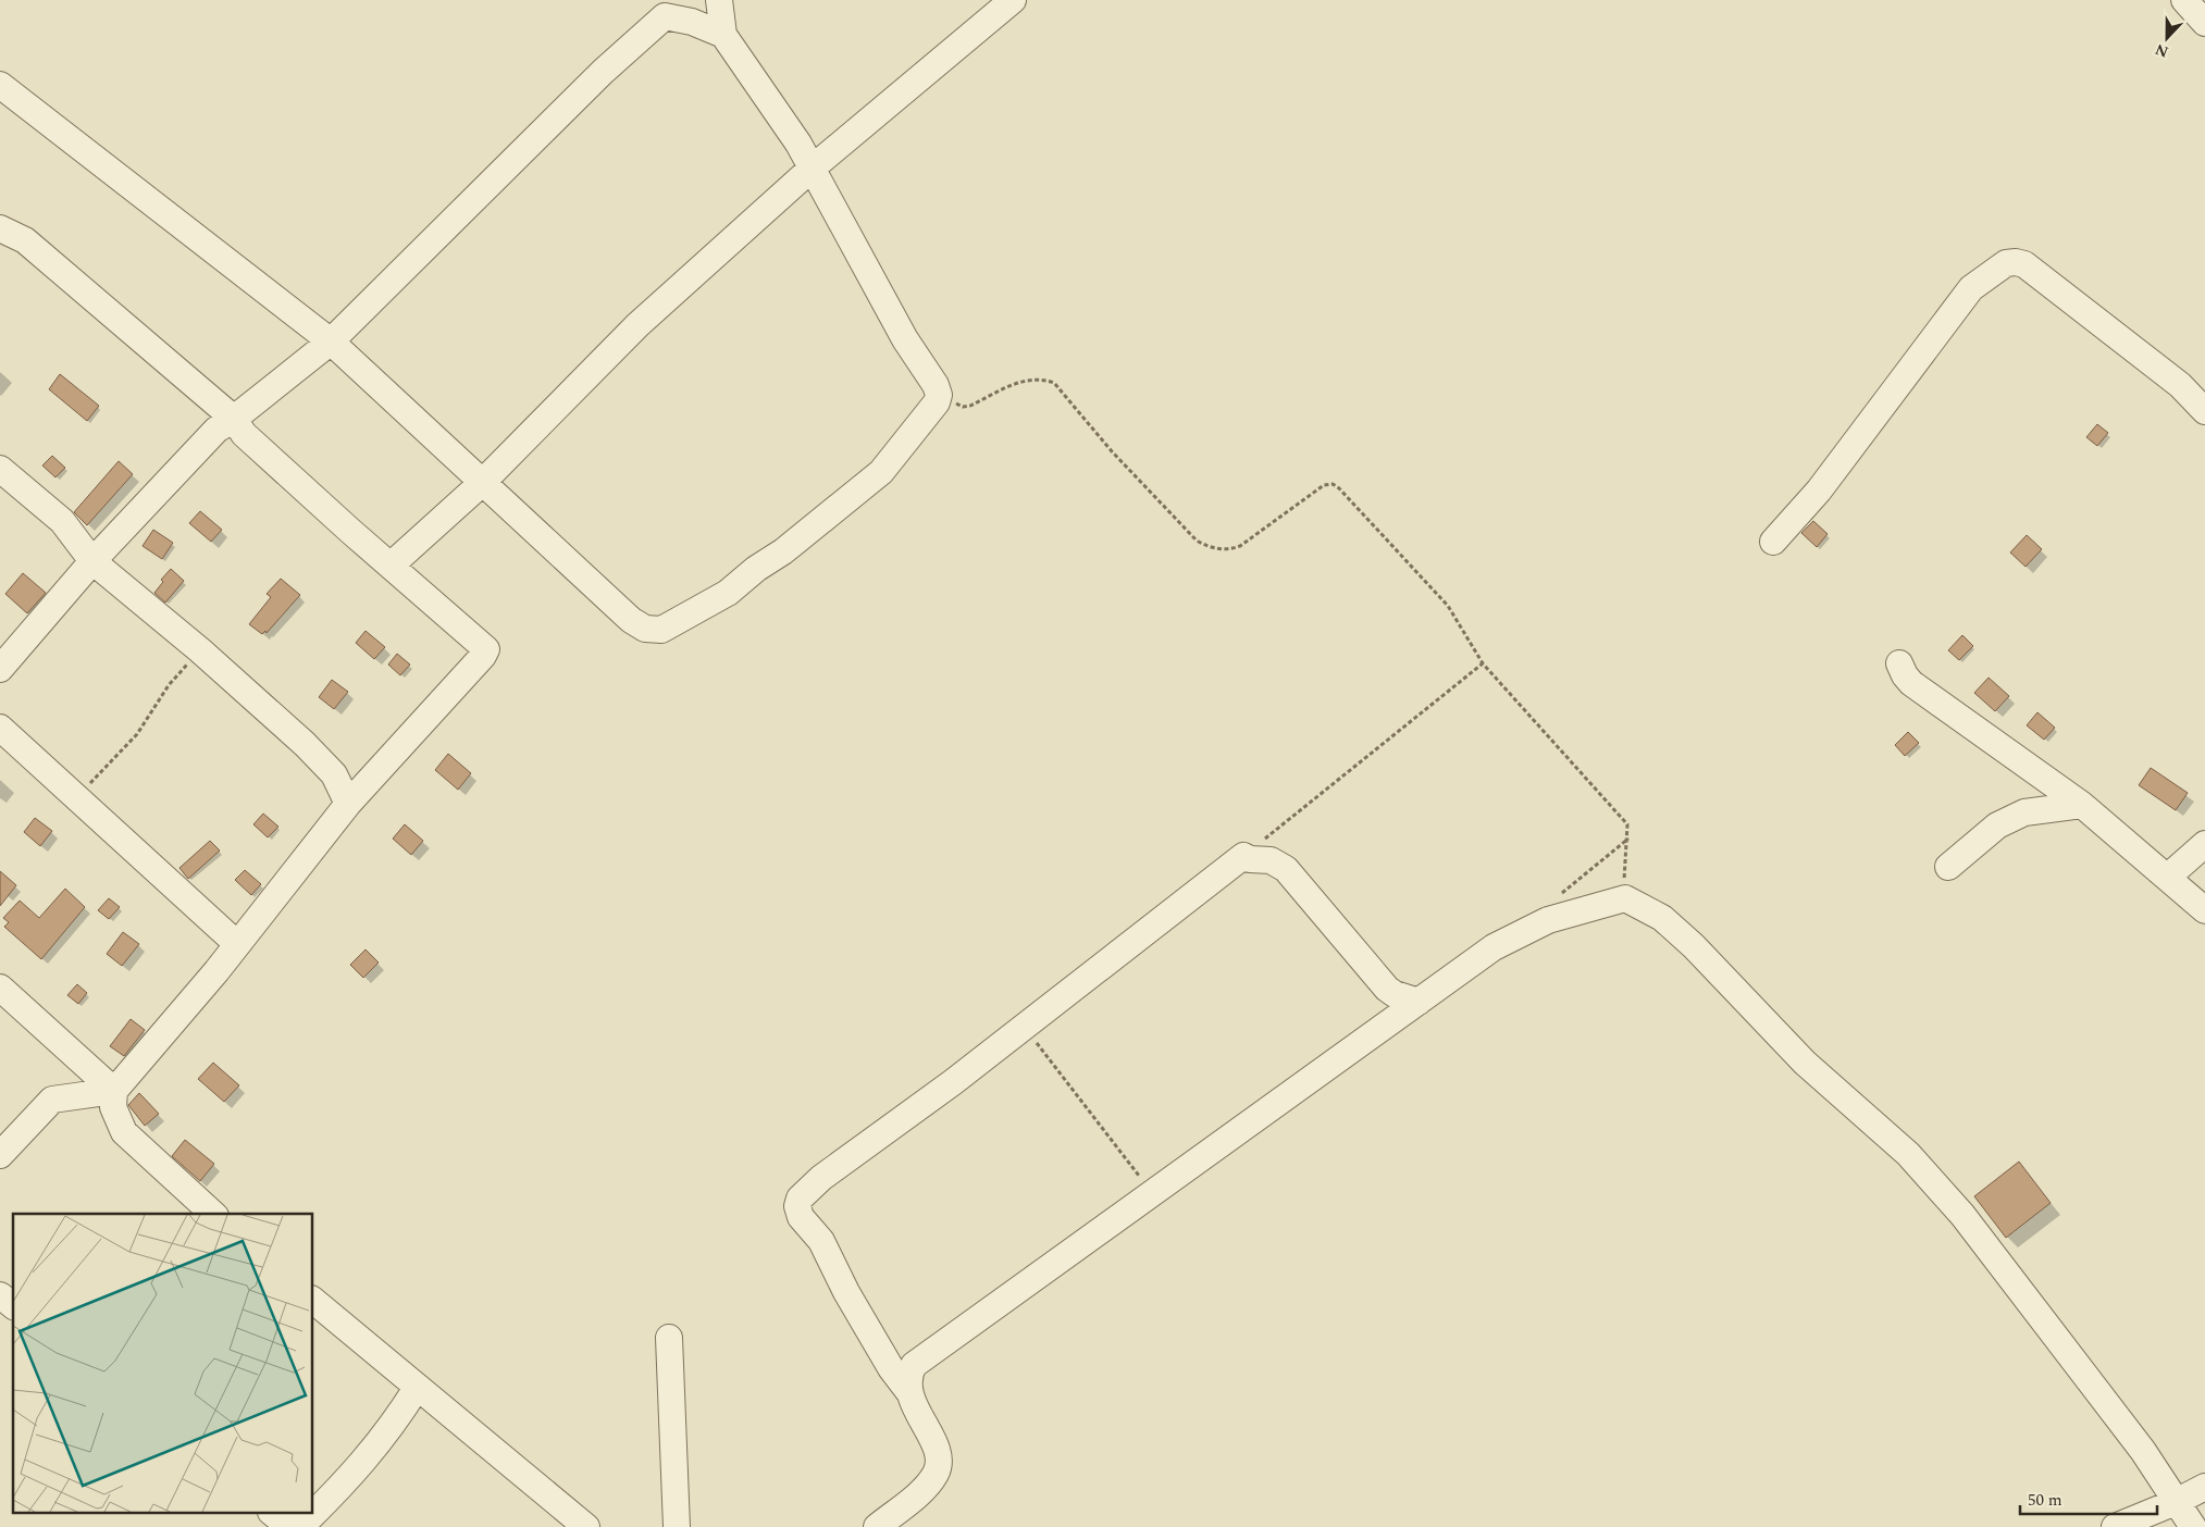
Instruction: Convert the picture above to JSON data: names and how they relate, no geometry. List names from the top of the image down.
{
  "scale_bar": "50 m",
  "north": "bottom"
}
